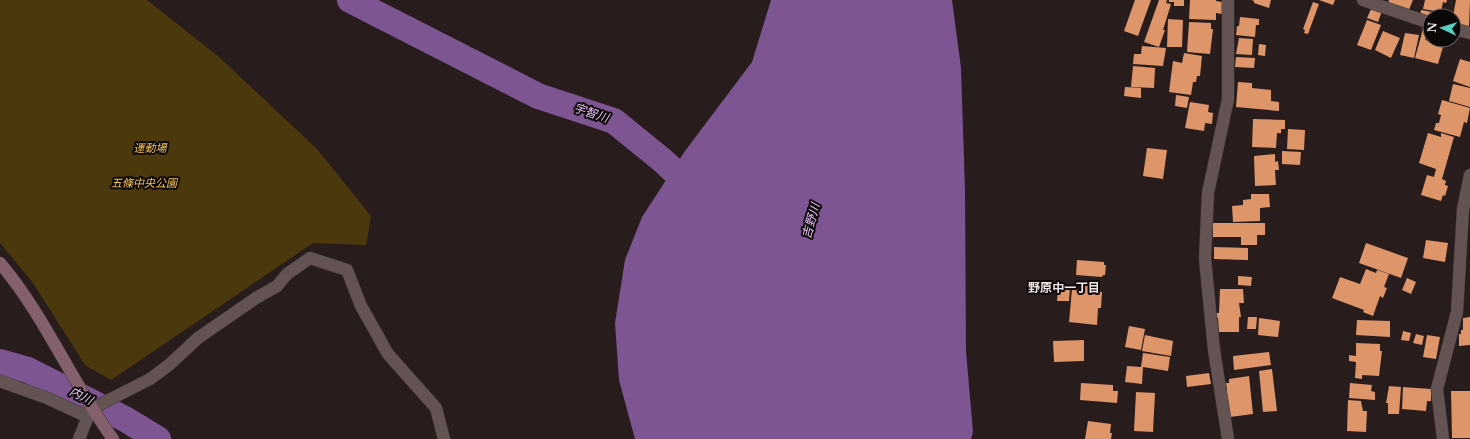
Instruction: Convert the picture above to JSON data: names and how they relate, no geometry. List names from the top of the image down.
{
  "districts": ["野原中一丁目"],
  "water": ["宇智川", "吉野川", "内川"],
  "parks": ["運動場", "五條中央公園"],
  "north": "left"
}
